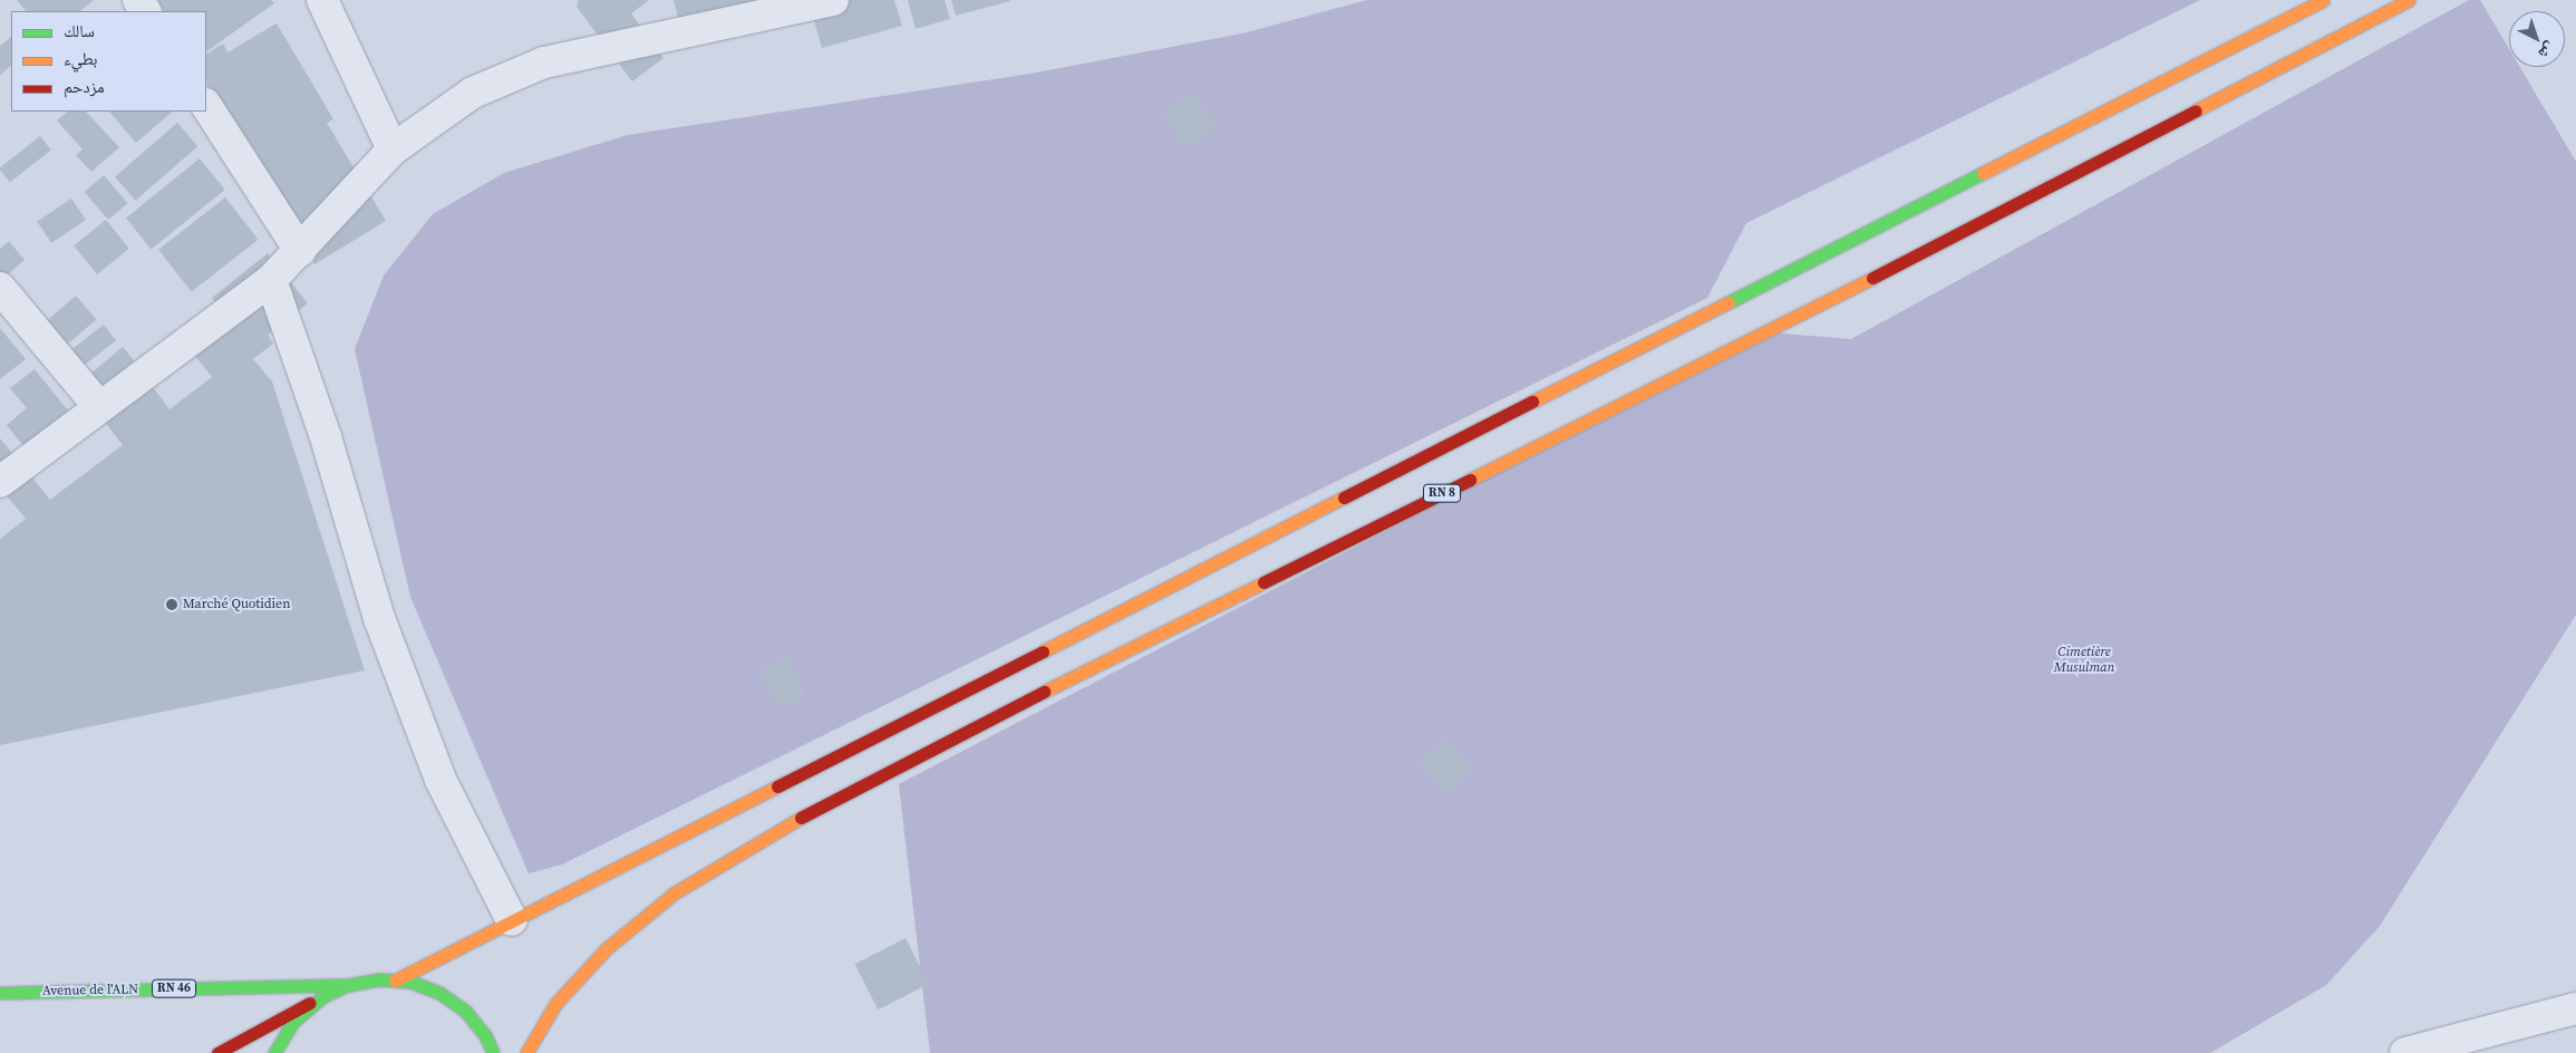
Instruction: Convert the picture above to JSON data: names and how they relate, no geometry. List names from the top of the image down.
{
  "streets": {
    "main road": ["RN 8", "RN 46", "Avenue de l'ALN"]
  },
  "parks": ["Cimetière Musulman"],
  "places": ["Marché Quotidien"],
  "legend": ["سالك", "بطيء", "مزدحم"],
  "north": "bottom right"
}
